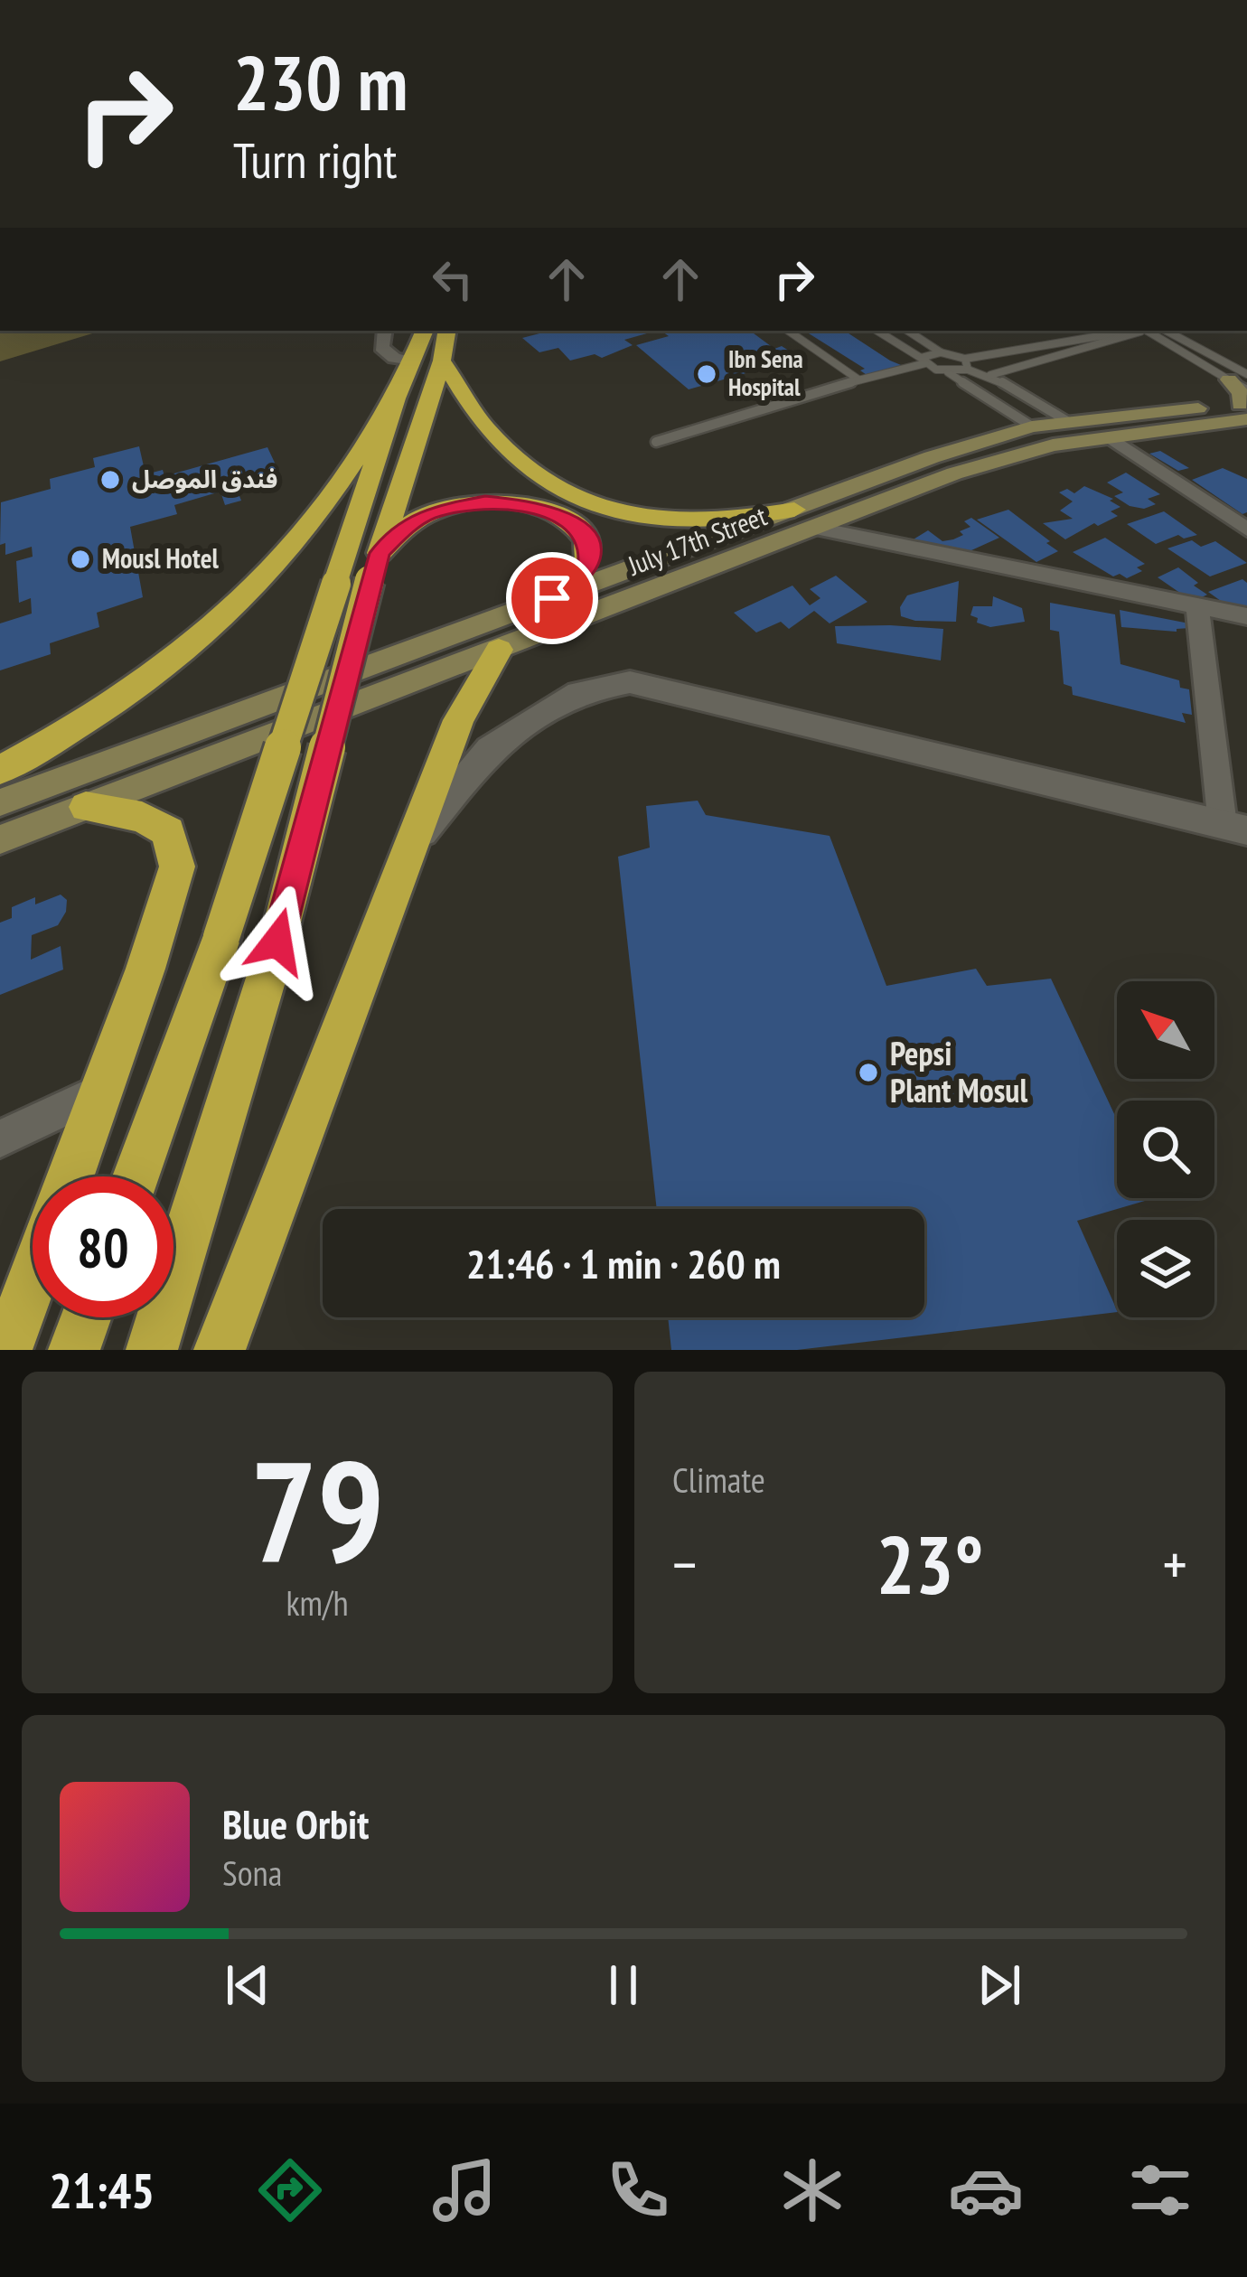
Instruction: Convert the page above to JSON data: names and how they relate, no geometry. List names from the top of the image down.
{
  "streets": {
    "main road": ["July 17th Street"]
  },
  "places": [
    "Ibn Sena Hospital",
    "فندق الموصل",
    "Mousl Hotel",
    "Pepsi Plant Mosul"
  ],
  "north": "top left",
  "page": {
    "turn": ["230 m", "Turn right"],
    "limit": "80",
    "trip": "21:46 · 1 min · 260 m",
    "tile": [
      ["79", "km/h"],
      "Climate"
    ],
    "heat": ["−", "23°", "+"],
    "song": ["Blue Orbit", "Sona"],
    "tabs": "21:45"
  }
}
